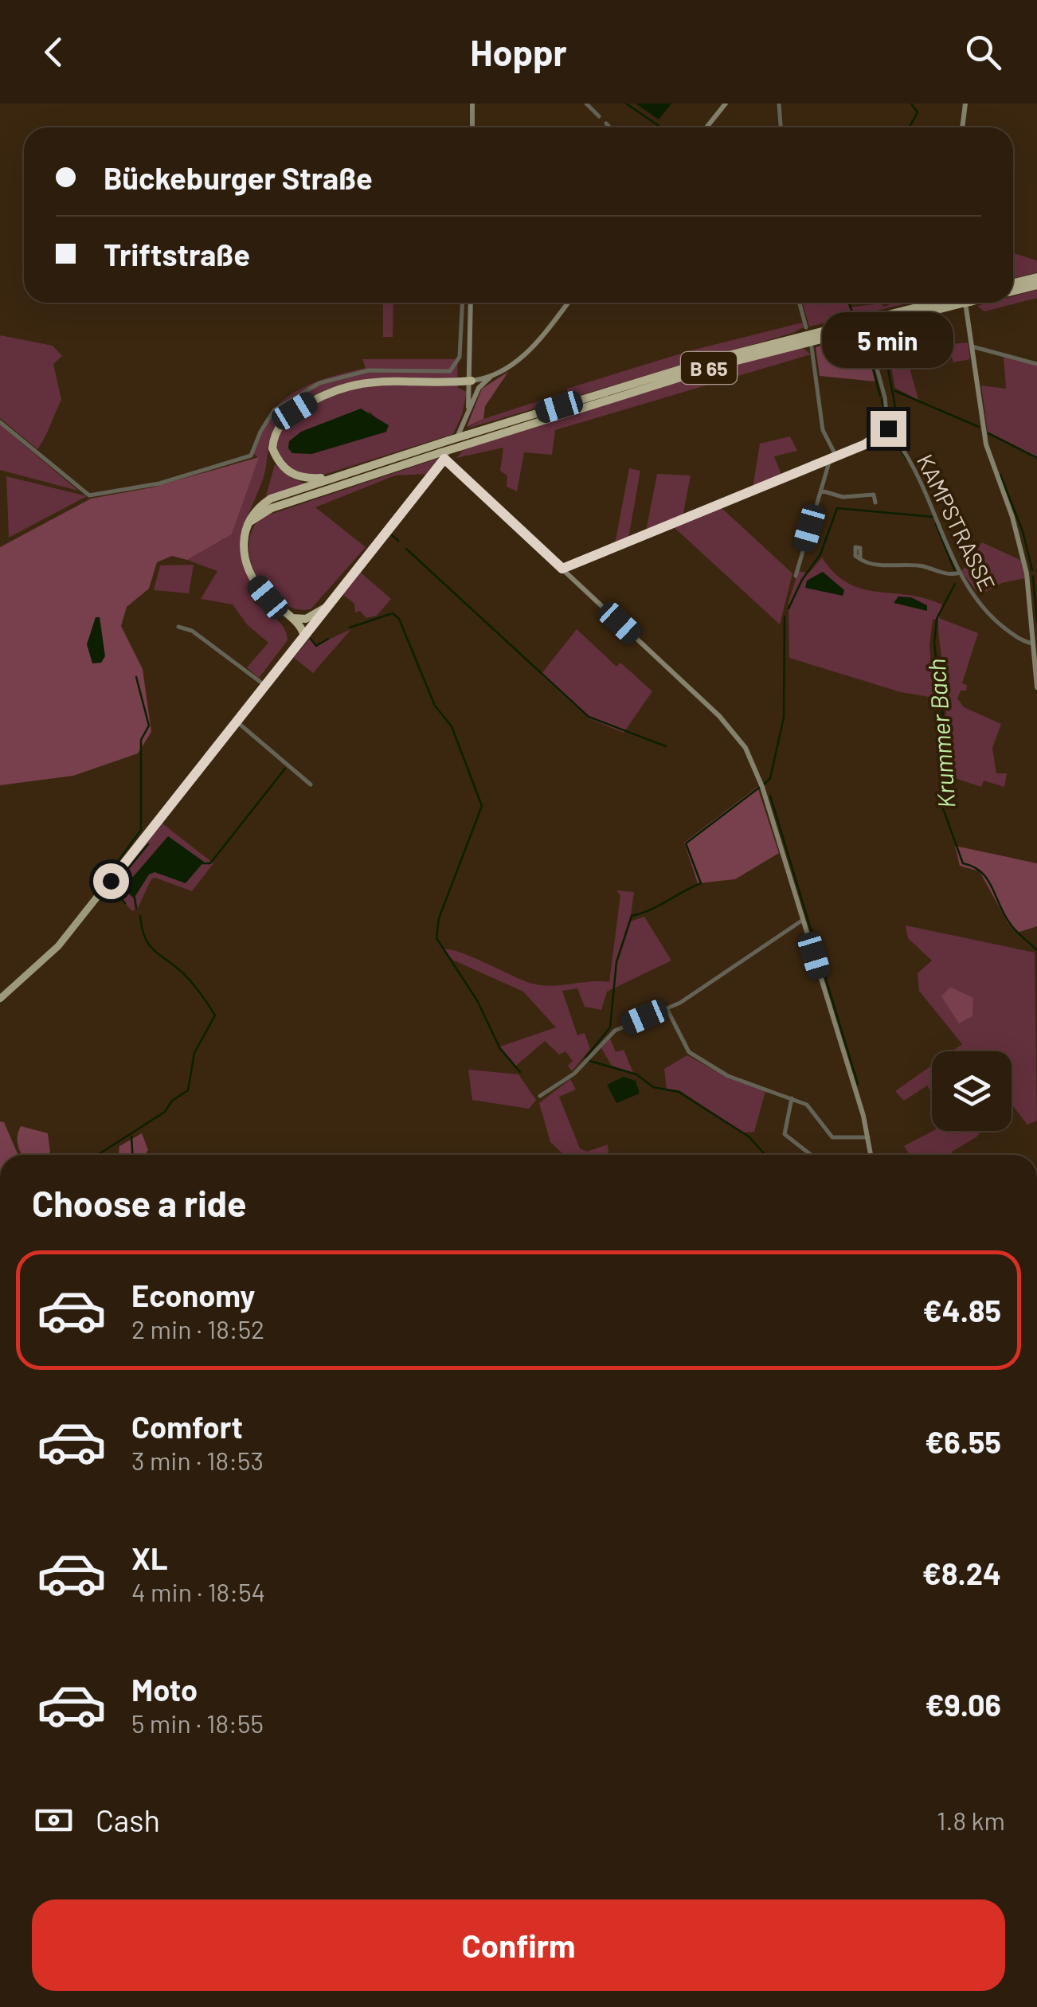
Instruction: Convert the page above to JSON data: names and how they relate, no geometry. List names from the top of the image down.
{
  "streets": {
    "highway": ["B 65"],
    "street": ["KAMPSTRASSE"]
  },
  "water": ["Krummer Bach"],
  "page": {
    "header": "Hoppr",
    "banner": ["Bückeburger Straße", "Triftstraße"],
    "bubble": "5 min",
    "heading": "Choose a ride",
    "list": [
      {
        "name": "Economy",
        "note": "2 min · 18:52",
        "value": "€4.85"
      },
      {
        "name": "Comfort",
        "note": "3 min · 18:53",
        "value": "€6.55"
      },
      {
        "name": "XL",
        "note": "4 min · 18:54",
        "value": "€8.24"
      },
      {
        "name": "Moto",
        "note": "5 min · 18:55",
        "value": "€9.06"
      }
    ],
    "pay": ["Cash", "1.8 km"],
    "buttons": "Confirm"
  }
}
